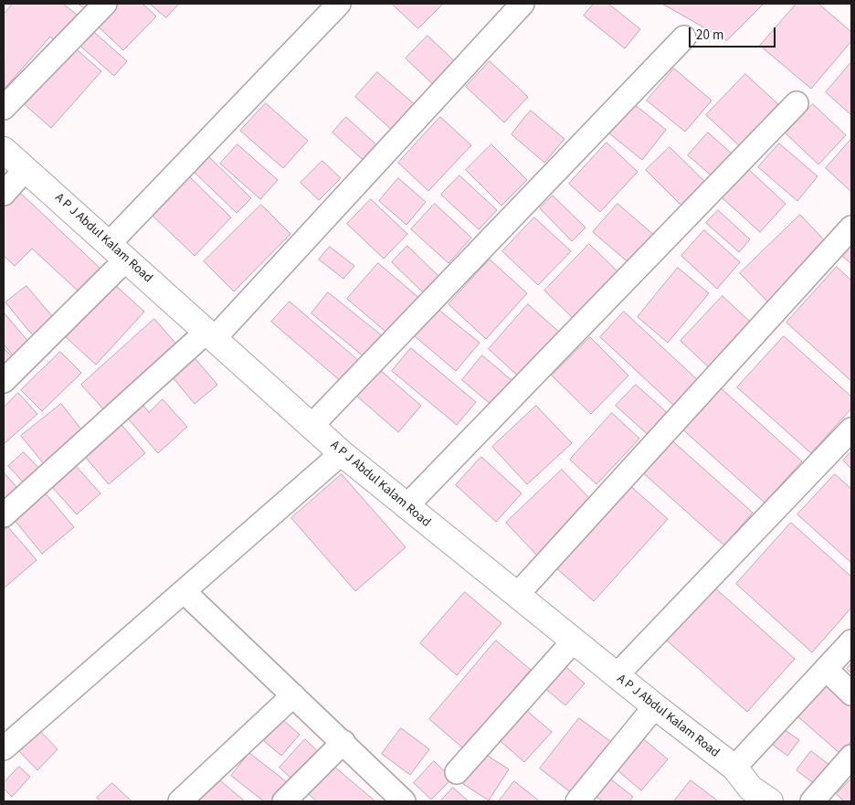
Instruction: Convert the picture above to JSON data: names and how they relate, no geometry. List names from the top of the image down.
{
  "streets": {
    "street": ["A P J Abdul Kalam Road"]
  },
  "scale_bar": "20 m"
}
